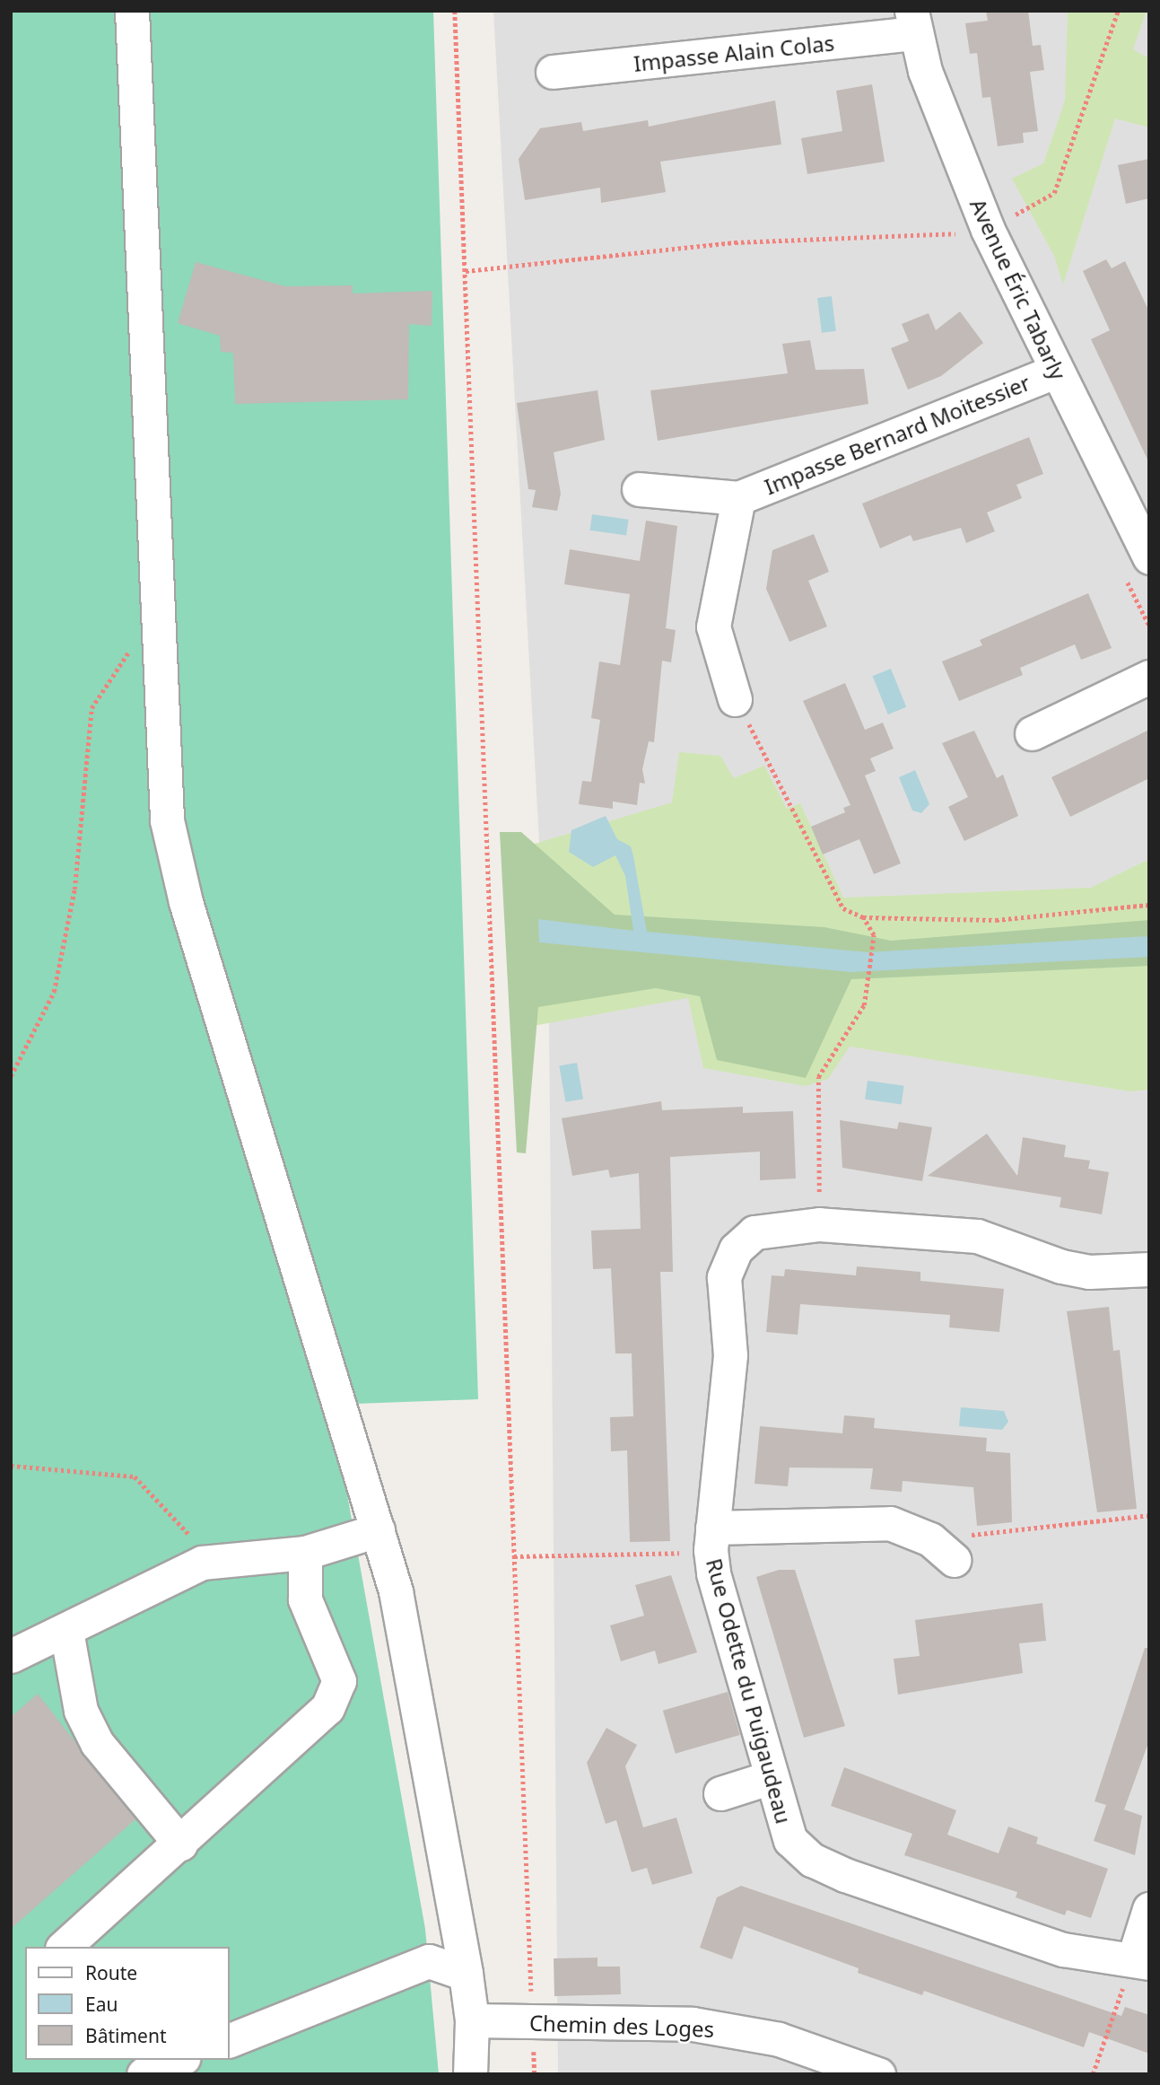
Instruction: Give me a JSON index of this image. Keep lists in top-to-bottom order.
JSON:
{
  "streets": {
    "street": [
      "Impasse Alain Colas",
      "Avenue Éric Tabarly",
      "Impasse Bernard Moitessier",
      "Rue Odette du Puigaudeau",
      "Chemin des Loges"
    ]
  },
  "crossings": [
    ["Impasse Alain Colas", "Avenue Éric Tabarly"],
    ["Avenue Éric Tabarly", "Impasse Bernard Moitessier"]
  ],
  "legend": ["Route", "Eau", "Bâtiment"]
}
